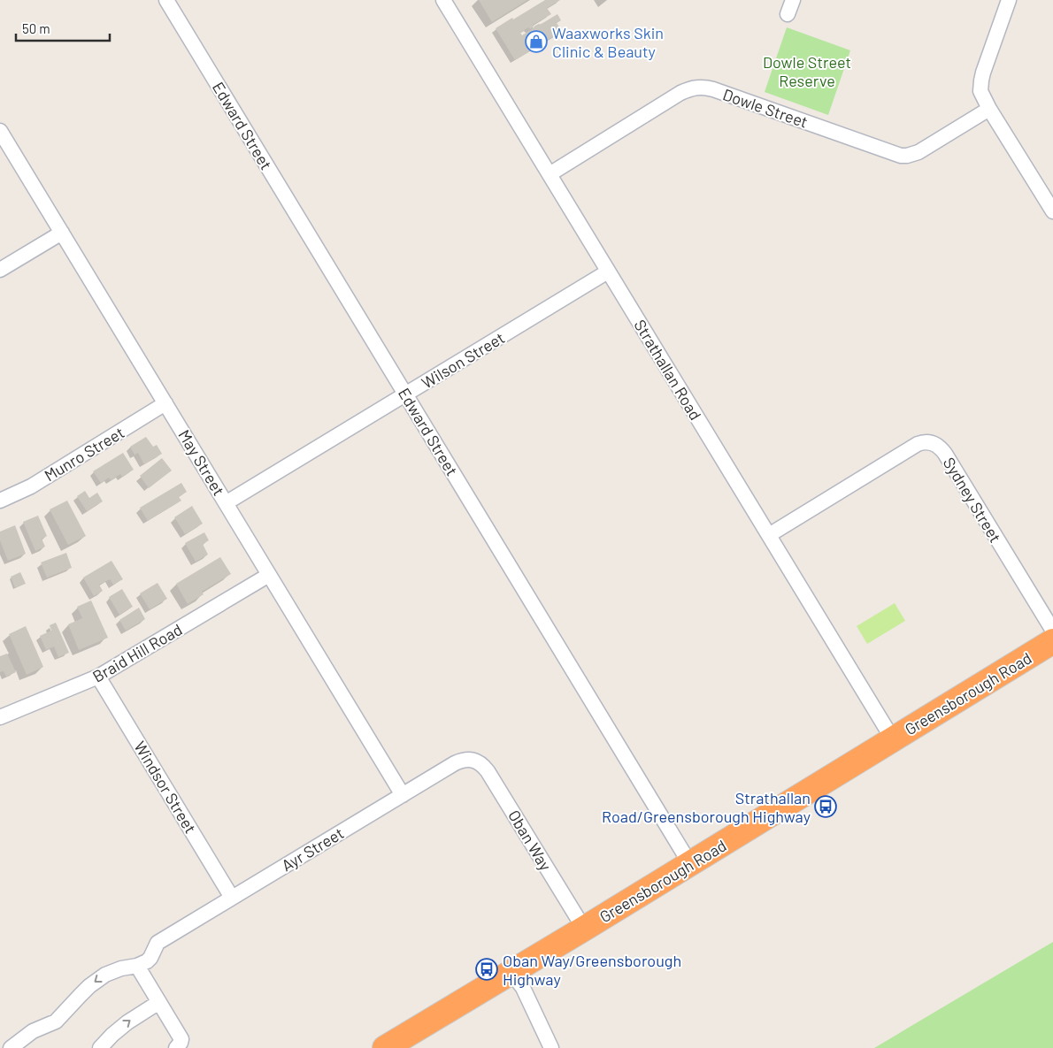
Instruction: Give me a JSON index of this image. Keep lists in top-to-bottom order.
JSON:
{
  "streets": {
    "highway": ["Greensborough Road"],
    "street": [
      "Dowle Street",
      "Edward Street",
      "Wilson Street",
      "Strathallan Road",
      "Munro Street",
      "May Street",
      "Sydney Street",
      "Braid Hill Road",
      "Windsor Street",
      "Oban Way",
      "Ayr Street"
    ]
  },
  "crossings": [
    ["Dowle Street", "Strathallan Road"],
    ["Edward Street", "Wilson Street"],
    ["Edward Street", "Greensborough Road"],
    ["Wilson Street", "Strathallan Road"],
    ["Wilson Street", "May Street"],
    ["Strathallan Road", "Sydney Street"],
    ["Strathallan Road", "Greensborough Road"],
    ["Munro Street", "May Street"],
    ["May Street", "Braid Hill Road"],
    ["May Street", "Ayr Street"],
    ["Braid Hill Road", "Windsor Street"],
    ["Greensborough Road", "Oban Way"],
    ["Windsor Street", "Ayr Street"],
    ["Oban Way", "Ayr Street"]
  ],
  "parks": ["Dowle Street Reserve"],
  "places": {
    "shop": ["Waaxworks Skin Clinic & Beauty"],
    "bus stop": ["Strathallan Road/Greensborough Highway", "Oban Way/Greensborough Highway"]
  },
  "scale_bar": "50 m"
}
